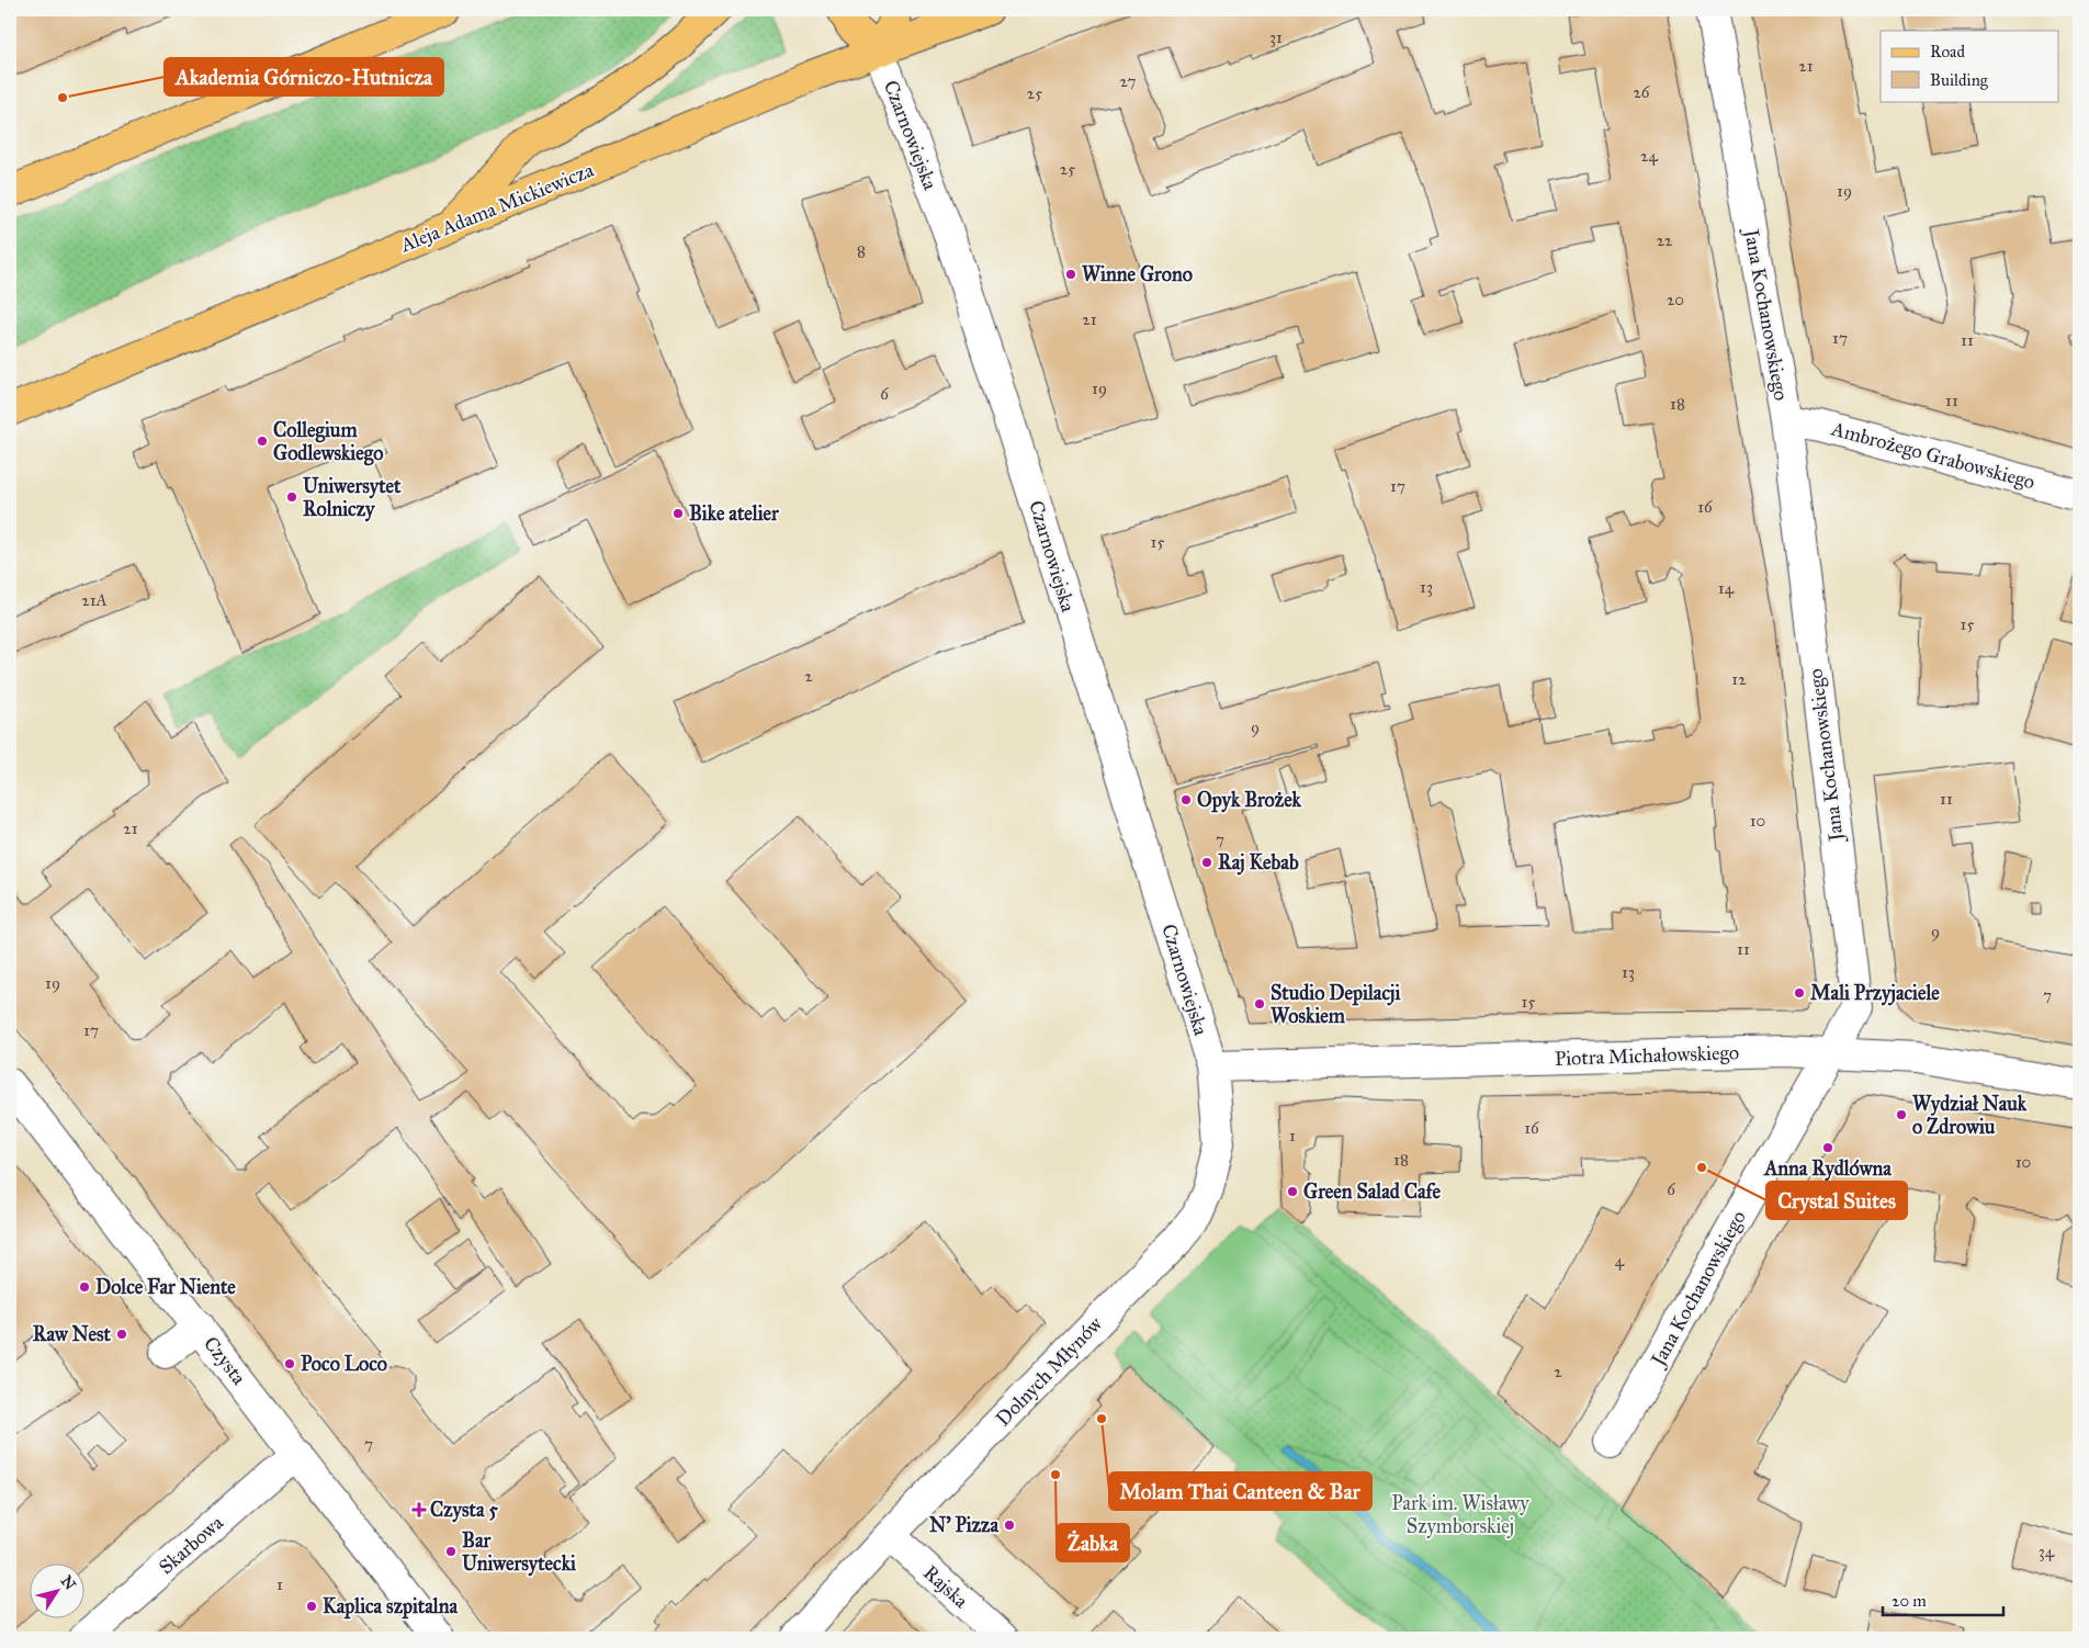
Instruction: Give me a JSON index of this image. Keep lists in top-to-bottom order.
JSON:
{
  "streets": {
    "main road": ["Czarnowiejska", "Aleja Adama Mickiewicza"],
    "street": [
      "Jana Kochanowskiego",
      "Ambrożego Grabowskiego",
      "Piotra Michałowskiego",
      "Czysta",
      "Dolnych Młynów",
      "Skarbowa",
      "Rajska"
    ]
  },
  "crossings": [
    ["Czarnowiejska", "Aleja Adama Mickiewicza"],
    ["Czarnowiejska", "Piotra Michałowskiego"],
    ["Czarnowiejska", "Dolnych Młynów"],
    ["Jana Kochanowskiego", "Ambrożego Grabowskiego"],
    ["Jana Kochanowskiego", "Piotra Michałowskiego"],
    ["Piotra Michałowskiego", "Dolnych Młynów"],
    ["Czysta", "Skarbowa"],
    ["Dolnych Młynów", "Rajska"]
  ],
  "parks": ["Park im. Wisławy Szymborskiej"],
  "places": {
    "other": [
      "Akademia Górniczo-Hutnicza",
      "Winne Grono",
      "Collegium Godlewskiego",
      "Uniwersytet Rolniczy",
      "Bike atelier",
      "Opyk Brożek",
      "Raj Kebab",
      "Mali Przyjaciele",
      "Studio Depilacji Woskiem",
      "Wydział Nauk o Zdrowiu",
      "Anna Rydlówna",
      "Crystal Suites",
      "Green Salad Cafe",
      "Dolce Far Niente",
      "Raw Nest",
      "Poco Loco",
      "Molam Thai Canteen & Bar",
      "Żabka",
      "N' Pizza",
      "Bar Uniwersytecki",
      "Kaplica szpitalna"
    ],
    "health": ["Czysta 5"]
  },
  "house_numbers": [
    "31",
    "21",
    "27",
    "26",
    "25",
    "24",
    "25",
    "19",
    "22",
    "8",
    "20",
    "21",
    "17",
    "11",
    "19",
    "6",
    "11",
    "18",
    "17",
    "16",
    "15",
    "13",
    "14",
    "21A",
    "15",
    "2",
    "12",
    "9",
    "11",
    "10",
    "21",
    "7",
    "9",
    "11",
    "13",
    "19",
    "7",
    "15",
    "17",
    "16",
    "1",
    "18",
    "10",
    "6",
    "4",
    "2",
    "7",
    "34",
    "1"
  ],
  "legend": ["Road", "Building"],
  "scale_bar": "20 m",
  "north": "top right"
}
